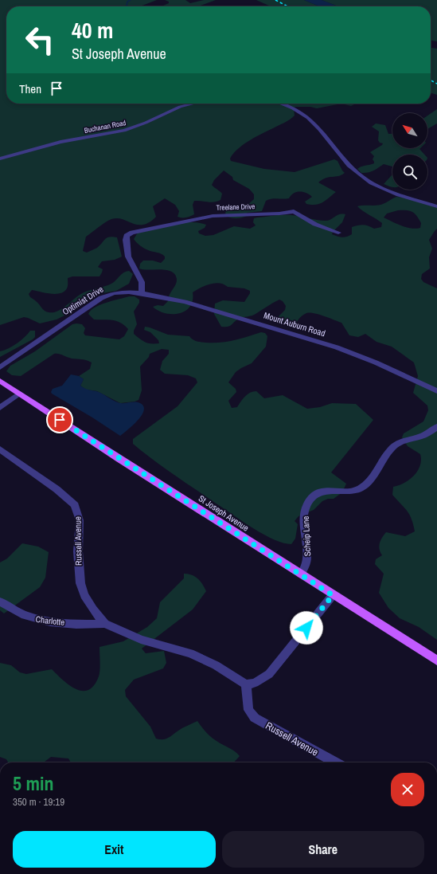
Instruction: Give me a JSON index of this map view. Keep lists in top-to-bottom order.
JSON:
{
  "streets": {
    "main road": ["St Joseph Avenue"],
    "street": [
      "Buchanan Road",
      "Treelane Drive",
      "Optimist Drive",
      "Mount Auburn Road",
      "Scheip Lane",
      "Russell Avenue",
      "Charlotte"
    ]
  },
  "crossings": [
    ["Treelane Drive", "Optimist Drive"],
    ["Treelane Drive", "Mount Auburn Road"],
    ["Optimist Drive", "Mount Auburn Road"],
    ["St Joseph Avenue", "Scheip Lane"],
    ["Russell Avenue", "Charlotte"]
  ],
  "north": "top left",
  "page": {
    "turn": ["40 m", "St Joseph Avenue"],
    "then": "Then",
    "heading": ["5 min", "350 m · 19:19"],
    "buttons": ["Exit", "Share"]
  }
}
